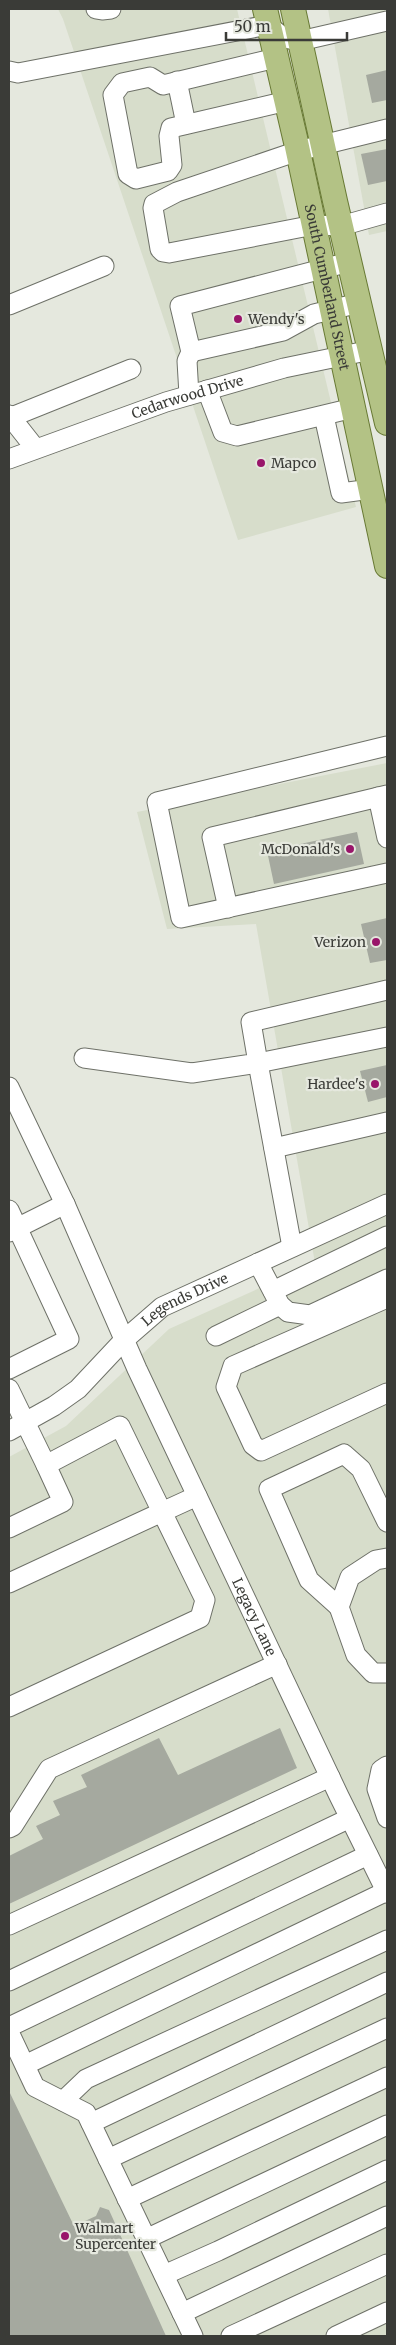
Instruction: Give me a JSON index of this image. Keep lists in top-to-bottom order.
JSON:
{
  "streets": {
    "main road": ["South Cumberland Street"],
    "street": ["Cedarwood Drive", "Legends Drive", "Legacy Lane"]
  },
  "crossings": [
    ["South Cumberland Street", "Cedarwood Drive"],
    ["Legends Drive", "Legacy Lane"]
  ],
  "places": [
    "Wendy's",
    "Mapco",
    "McDonald's",
    "Verizon",
    "Hardee's",
    "Walmart Supercenter"
  ],
  "scale_bar": "50 m"
}
